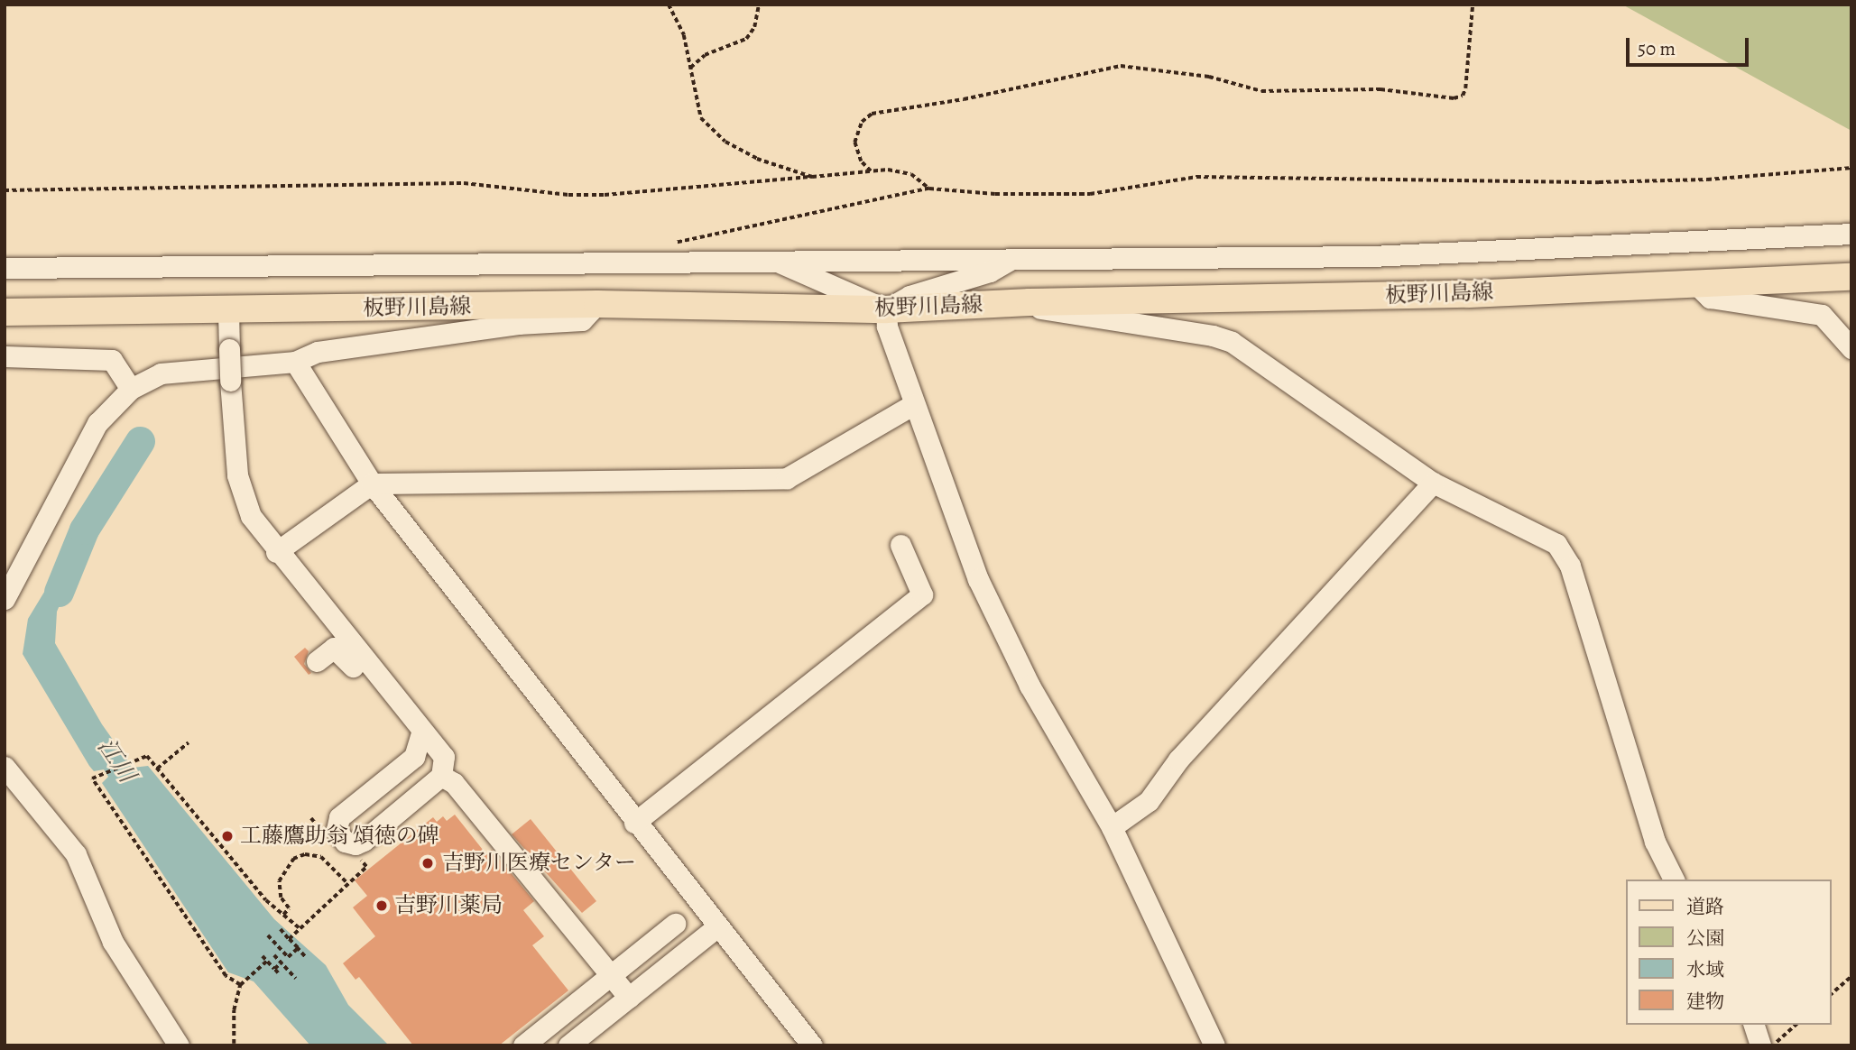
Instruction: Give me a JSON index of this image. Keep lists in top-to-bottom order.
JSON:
{
  "streets": {
    "main road": ["板野川島線"]
  },
  "water": ["江川"],
  "places": ["工藤鷹助翁 頌徳の碑", "吉野川医療センター", "吉野川薬局"],
  "legend": [
    "道路",
    "公園",
    "水域",
    "建物"
  ],
  "scale_bar": "50 m"
}
